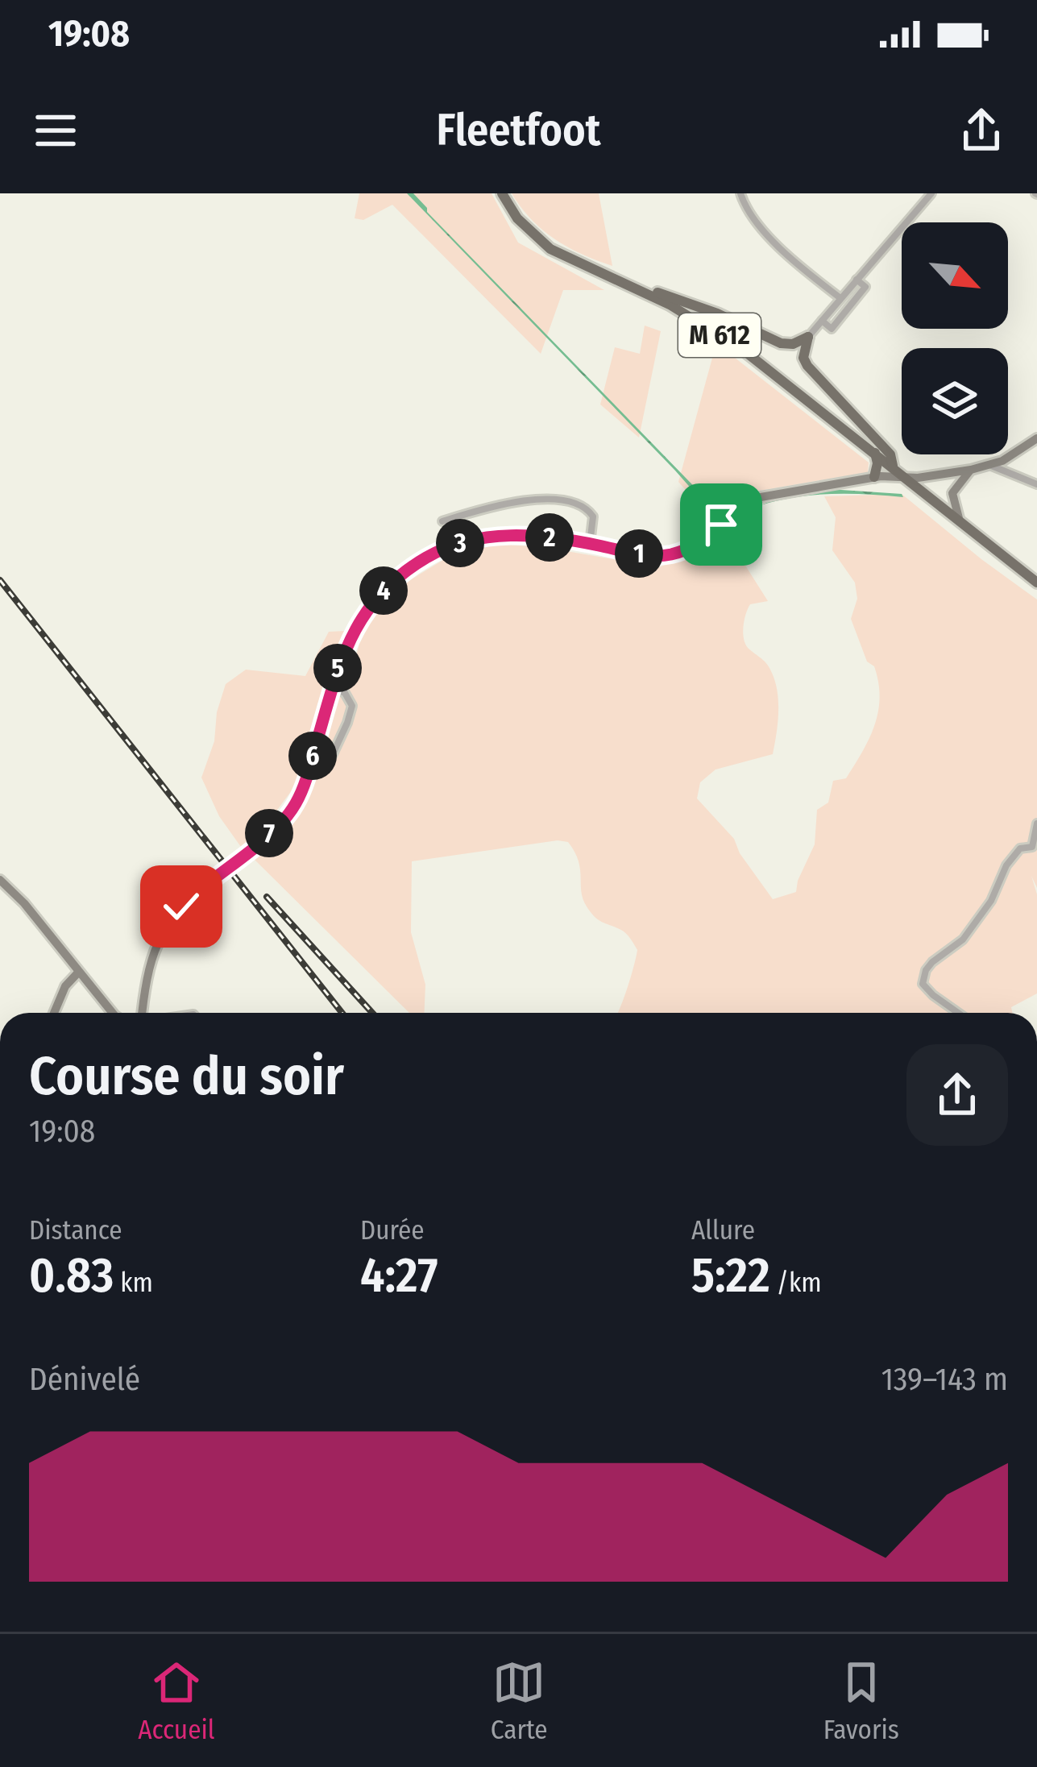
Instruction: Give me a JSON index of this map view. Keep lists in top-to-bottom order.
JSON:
{
  "streets": {
    "main road": ["M 612"]
  },
  "north": "bottom right",
  "page": {
    "status": "19:08",
    "header": "Fleetfoot",
    "pins": [
      "2",
      "3",
      "1",
      "4",
      "5",
      "6",
      "7"
    ],
    "heading": ["Course du soir", "19:08"],
    "stats": [
      ["Distance", "0.83 km"],
      ["Durée", "4:27"],
      ["Allure", "5:22 /km"]
    ],
    "chart": ["Dénivelé", "139–143 m"],
    "tabs": ["Accueil", "Carte", "Favoris"]
  }
}
